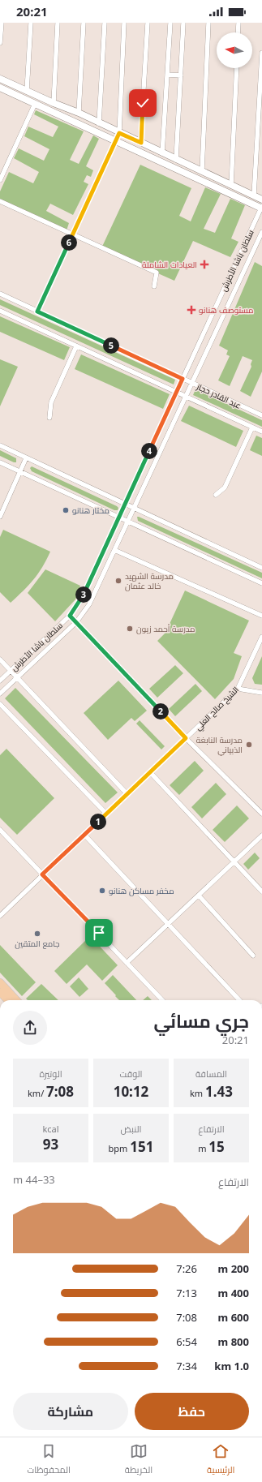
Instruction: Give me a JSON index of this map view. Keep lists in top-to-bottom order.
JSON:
{
  "streets": {
    "street": ["سلطان باشا الأطرش", "عبد القادر حجاز", "الشيخ صالح العلي"]
  },
  "crossings": [
    ["سلطان باشا الأطرش", "عبد القادر حجاز"]
  ],
  "places": {
    "health": ["العيادات الشاملة", "مستوصف هنانو"],
    "other": [
      "مختار هنانو",
      "مدرسة الشهيد خالد عثمان",
      "مدرسة أحمد زيون",
      "مدرسة النابغة الذبياني",
      "مخفر مساكن هنانو",
      "جامع المتقين"
    ]
  },
  "north": "left",
  "page": {
    "status": "20:21",
    "pins": [
      "6",
      "5",
      "4",
      "3",
      "2",
      "1"
    ],
    "heading": ["جري مسائي", "20:21"],
    "stats": [
      ["المسافة", "1.43 km"],
      ["الوقت", "10:12"],
      ["الوتيرة", "7:08 /km"],
      ["الارتفاع", "15 m"],
      ["النبض", "151 bpm"],
      ["kcal", "93"]
    ],
    "chart": ["الارتفاع", "33–44 m"],
    "list": [
      {
        "name": "200 m",
        "note": "7:26"
      },
      {
        "name": "400 m",
        "note": "7:13"
      },
      {
        "name": "600 m",
        "note": "7:08"
      },
      {
        "name": "800 m",
        "note": "6:54"
      },
      {
        "name": "1.0 km",
        "note": "7:34"
      }
    ],
    "buttons": ["حفظ", "مشاركة"],
    "tabs": ["الرئيسية", "الخريطة", "المحفوظات"]
  }
}
